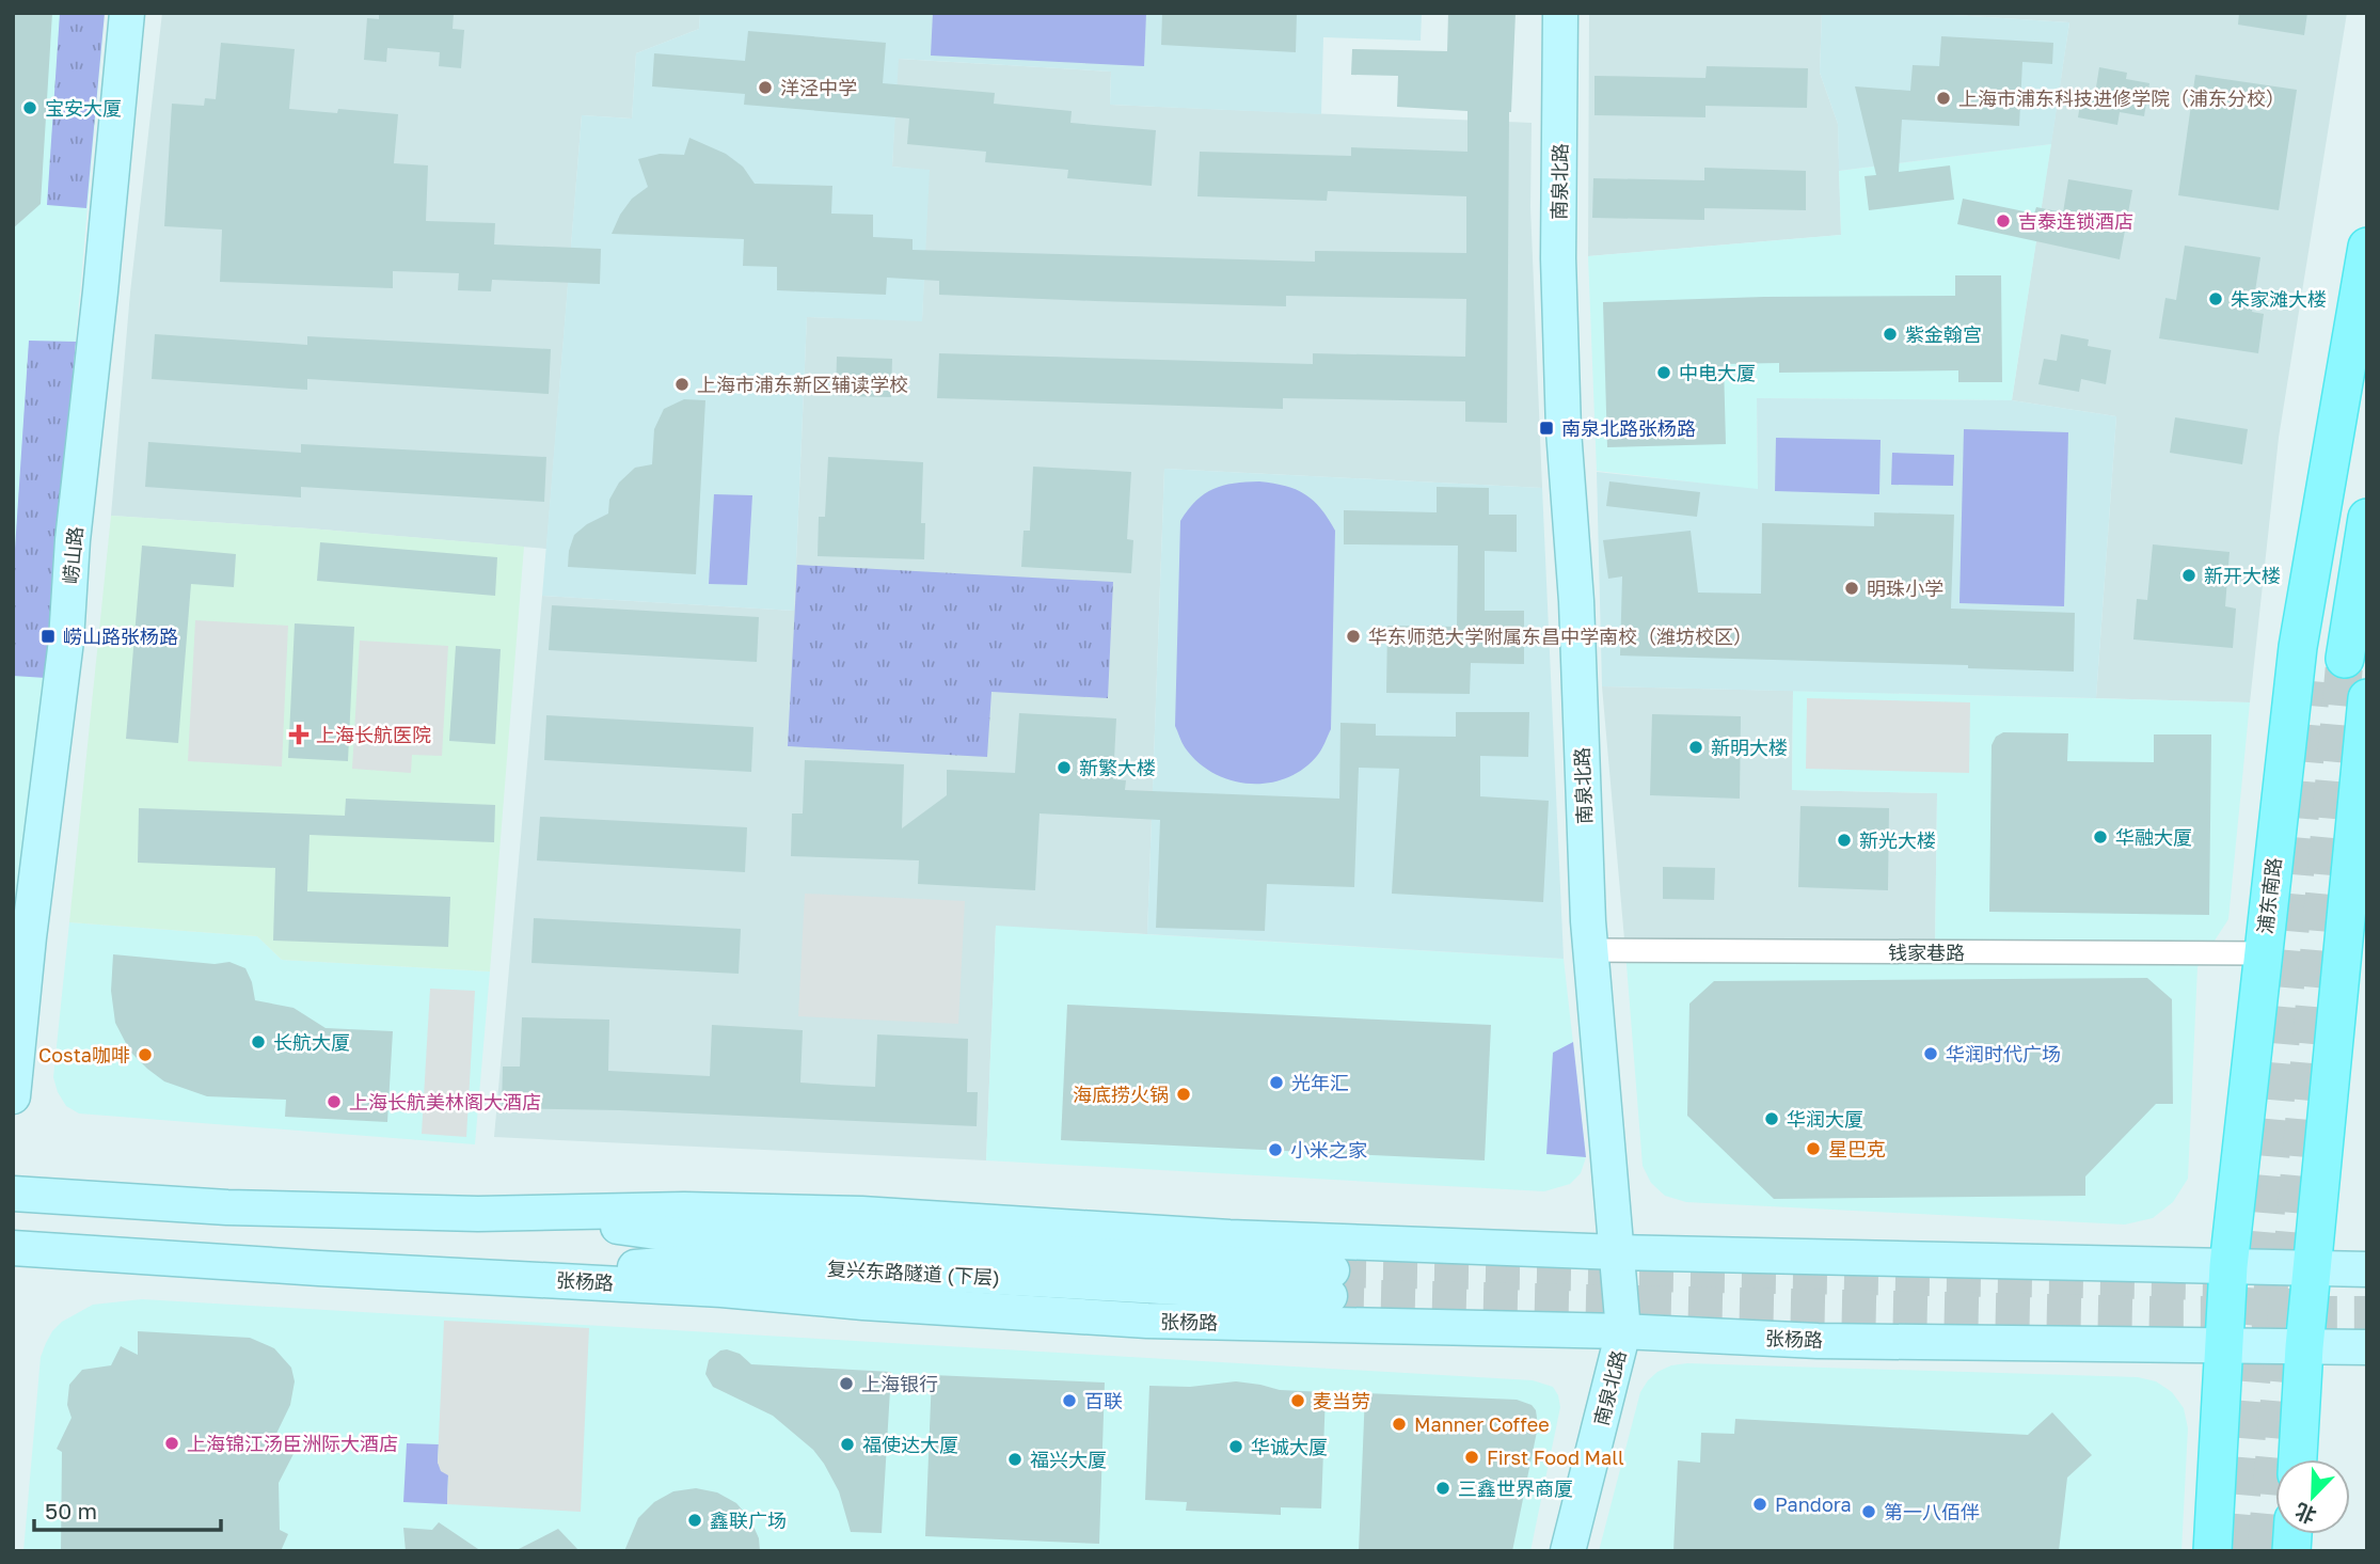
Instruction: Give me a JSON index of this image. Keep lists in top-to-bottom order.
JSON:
{
  "streets": {
    "main road": [
      "南泉北路",
      "崂山路",
      "浦东南路",
      "复兴东路隧道 (下层)",
      "张杨路"
    ],
    "street": ["钱家巷路"]
  },
  "crossings": [
    ["南泉北路", "钱家巷路"],
    ["南泉北路", "张杨路"],
    ["浦东南路", "钱家巷路"],
    ["浦东南路", "张杨路"],
    ["复兴东路隧道 (下层)", "张杨路"]
  ],
  "places": {
    "other": [
      "洋泾中学",
      "上海市浦东科技进修学院（浦东分校）",
      "宝安大厦",
      "吉泰连锁酒店",
      "朱家滩大楼",
      "紫金翰宫",
      "中电大厦",
      "上海市浦东新区辅读学校",
      "新开大楼",
      "明珠小学",
      "华东师范大学附属东昌中学南校（潍坊校区）",
      "新明大楼",
      "新繁大楼",
      "华融大厦",
      "新光大楼",
      "长航大厦",
      "华润时代广场",
      "Costa咖啡",
      "光年汇",
      "海底捞火锅",
      "上海长航美林阁大酒店",
      "华润大厦",
      "星巴克",
      "小米之家",
      "上海银行",
      "百联",
      "麦当劳",
      "Manner Coffee",
      "上海锦江汤臣洲际大酒店",
      "福使达大厦",
      "华诚大厦",
      "First Food Mall",
      "福兴大厦",
      "三鑫世界商厦",
      "Pandora",
      "第一八佰伴",
      "鑫联广场"
    ],
    "transit": ["南泉北路张杨路", "崂山路张杨路"],
    "health": ["上海长航医院"]
  },
  "scale_bar": "50 m",
  "north": "bottom left"
}
